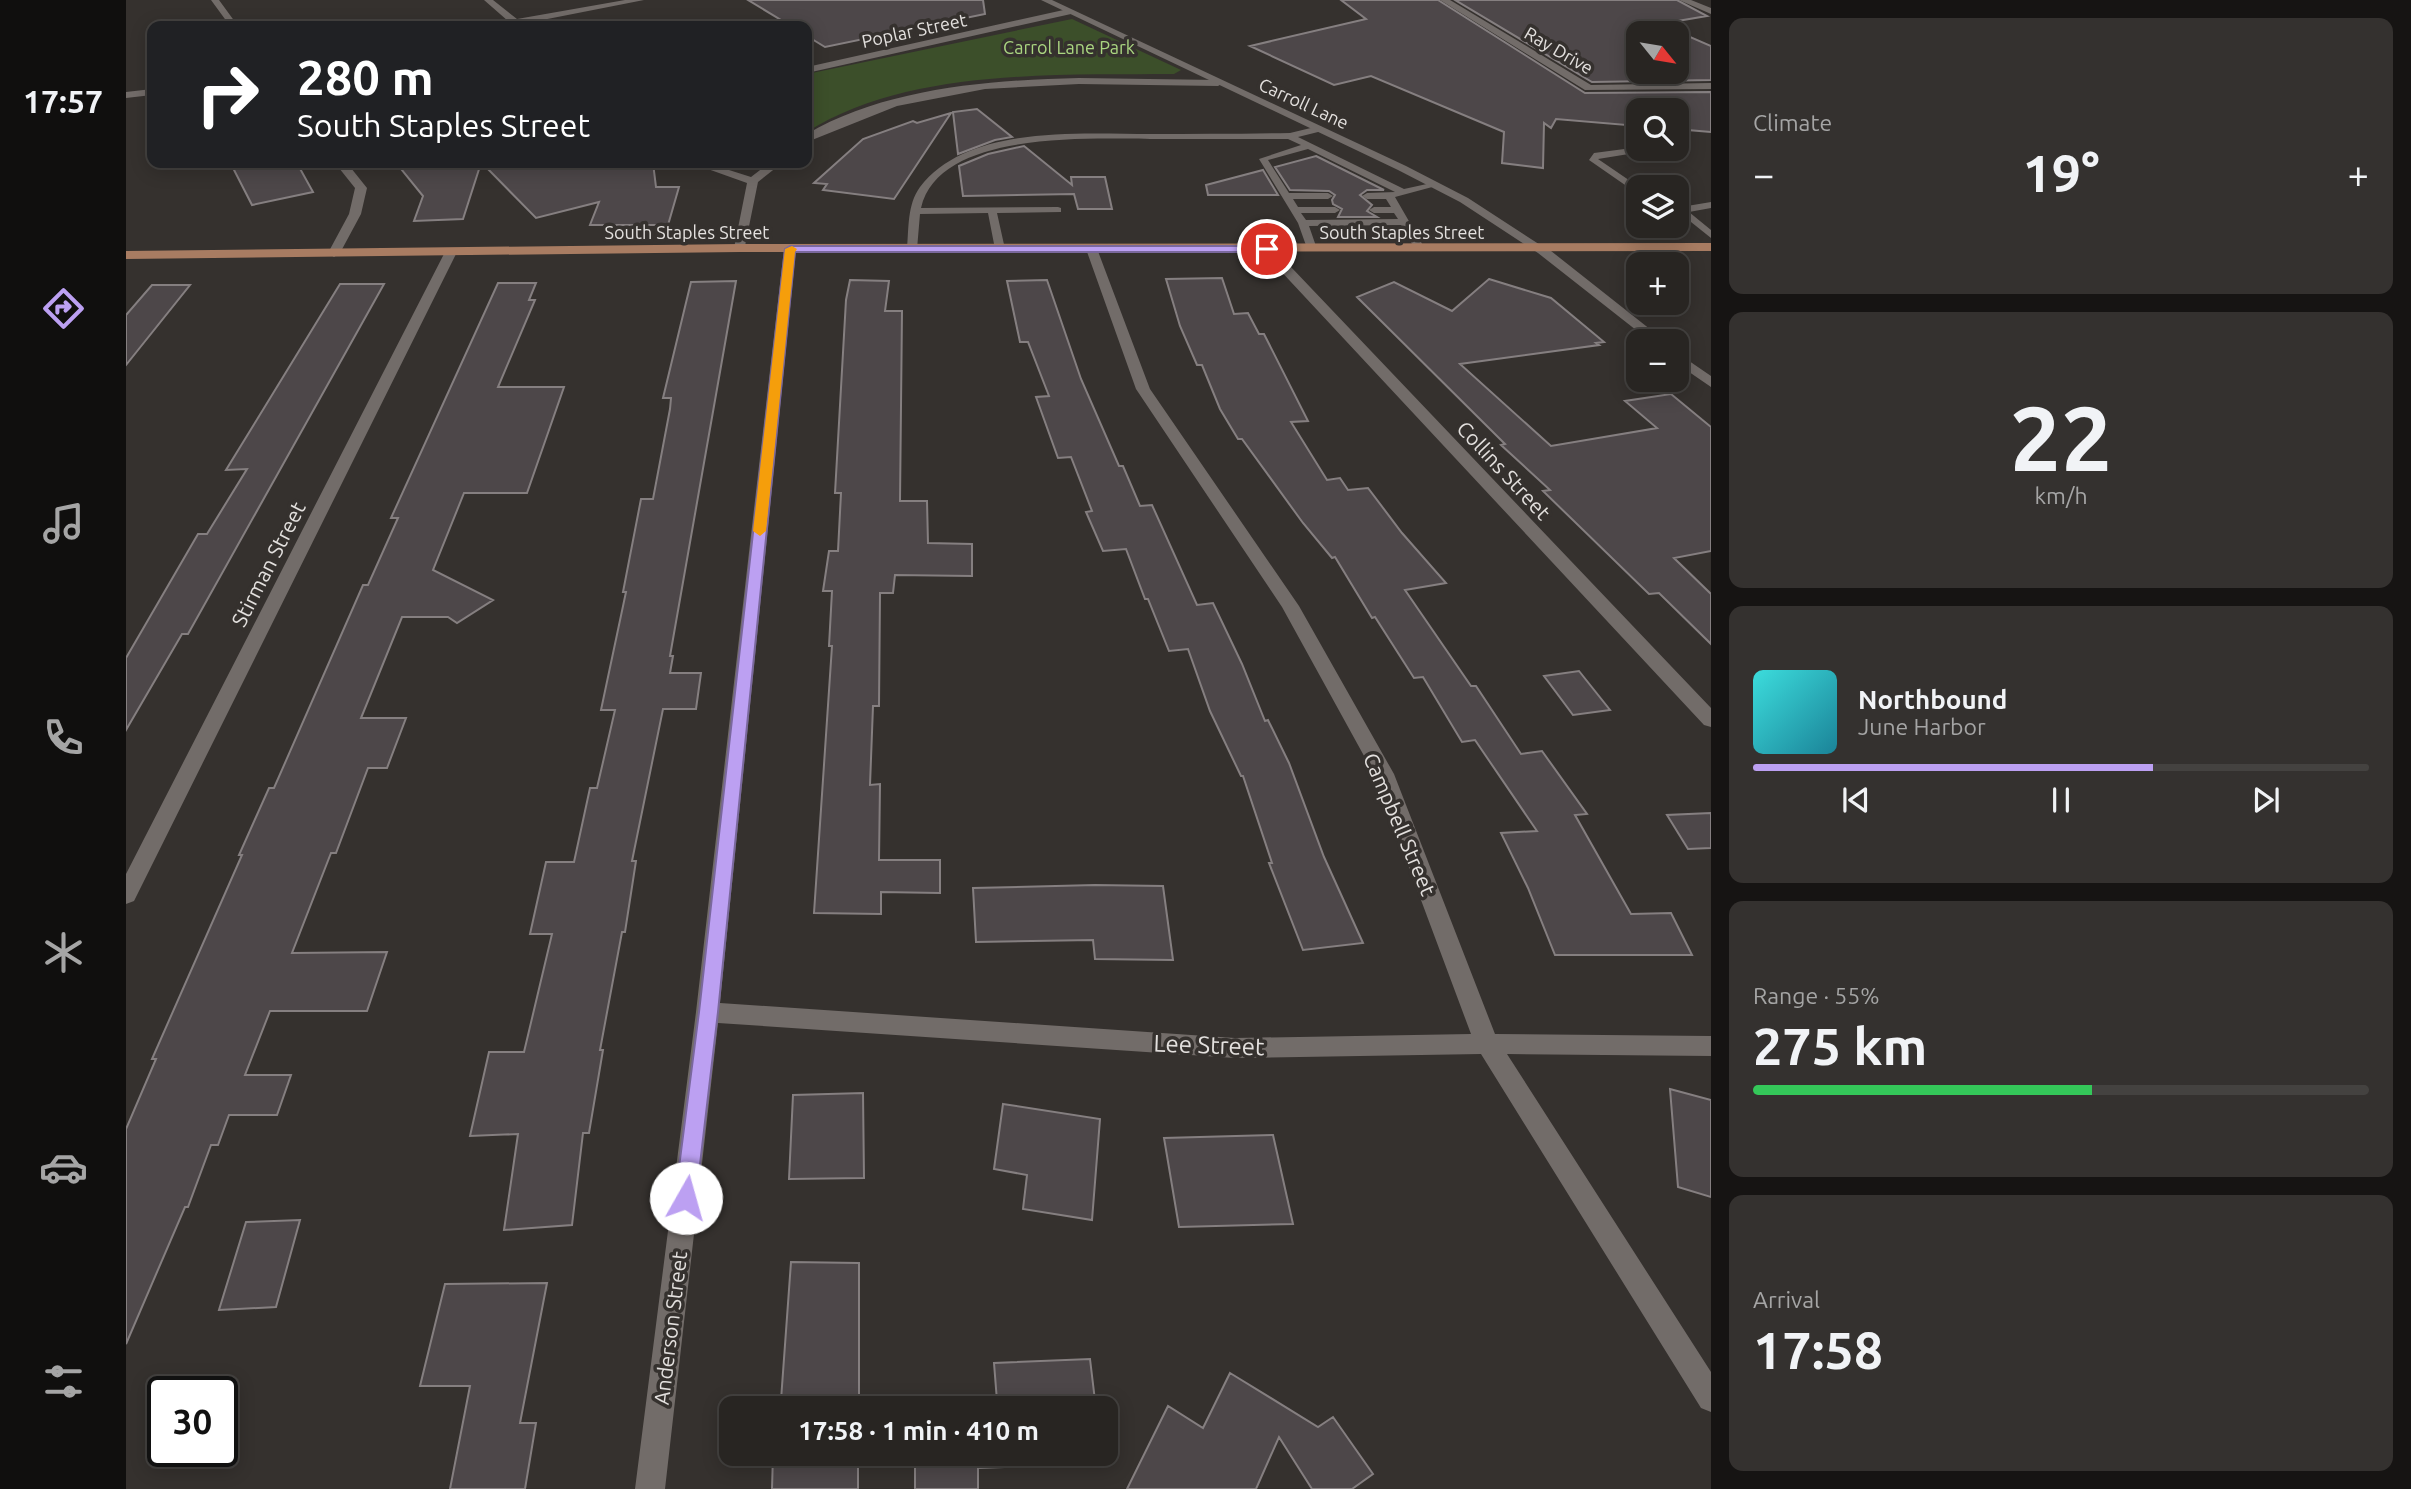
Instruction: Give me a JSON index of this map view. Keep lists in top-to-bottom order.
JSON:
{
  "streets": {
    "main road": ["South Staples Street"],
    "street": [
      "Poplar Street",
      "Ray Drive",
      "Carroll Lane",
      "Collins Street",
      "Stirman Street",
      "Campbell Street",
      "Lee Street",
      "Anderson Street"
    ]
  },
  "crossings": [
    ["Poplar Street", "Carroll Lane"],
    ["Carroll Lane", "South Staples Street"],
    ["South Staples Street", "Collins Street"],
    ["South Staples Street", "Stirman Street"],
    ["South Staples Street", "Campbell Street"],
    ["South Staples Street", "Anderson Street"],
    ["Campbell Street", "Lee Street"],
    ["Lee Street", "Anderson Street"]
  ],
  "parks": ["Carrol Lane Park"],
  "north": "bottom right",
  "page": {
    "tabs": "17:57",
    "tile": [
      "Climate",
      ["22", "km/h"],
      ["Range · 55%", "275 km"],
      ["Arrival", "17:58"]
    ],
    "map_buttons": ["+", "−"],
    "turn": ["280 m", "South Staples Street"],
    "heat": ["−", "19°", "+"],
    "song": ["Northbound", "June Harbor"],
    "limit": "30",
    "trip": "17:58 · 1 min · 410 m"
  }
}
